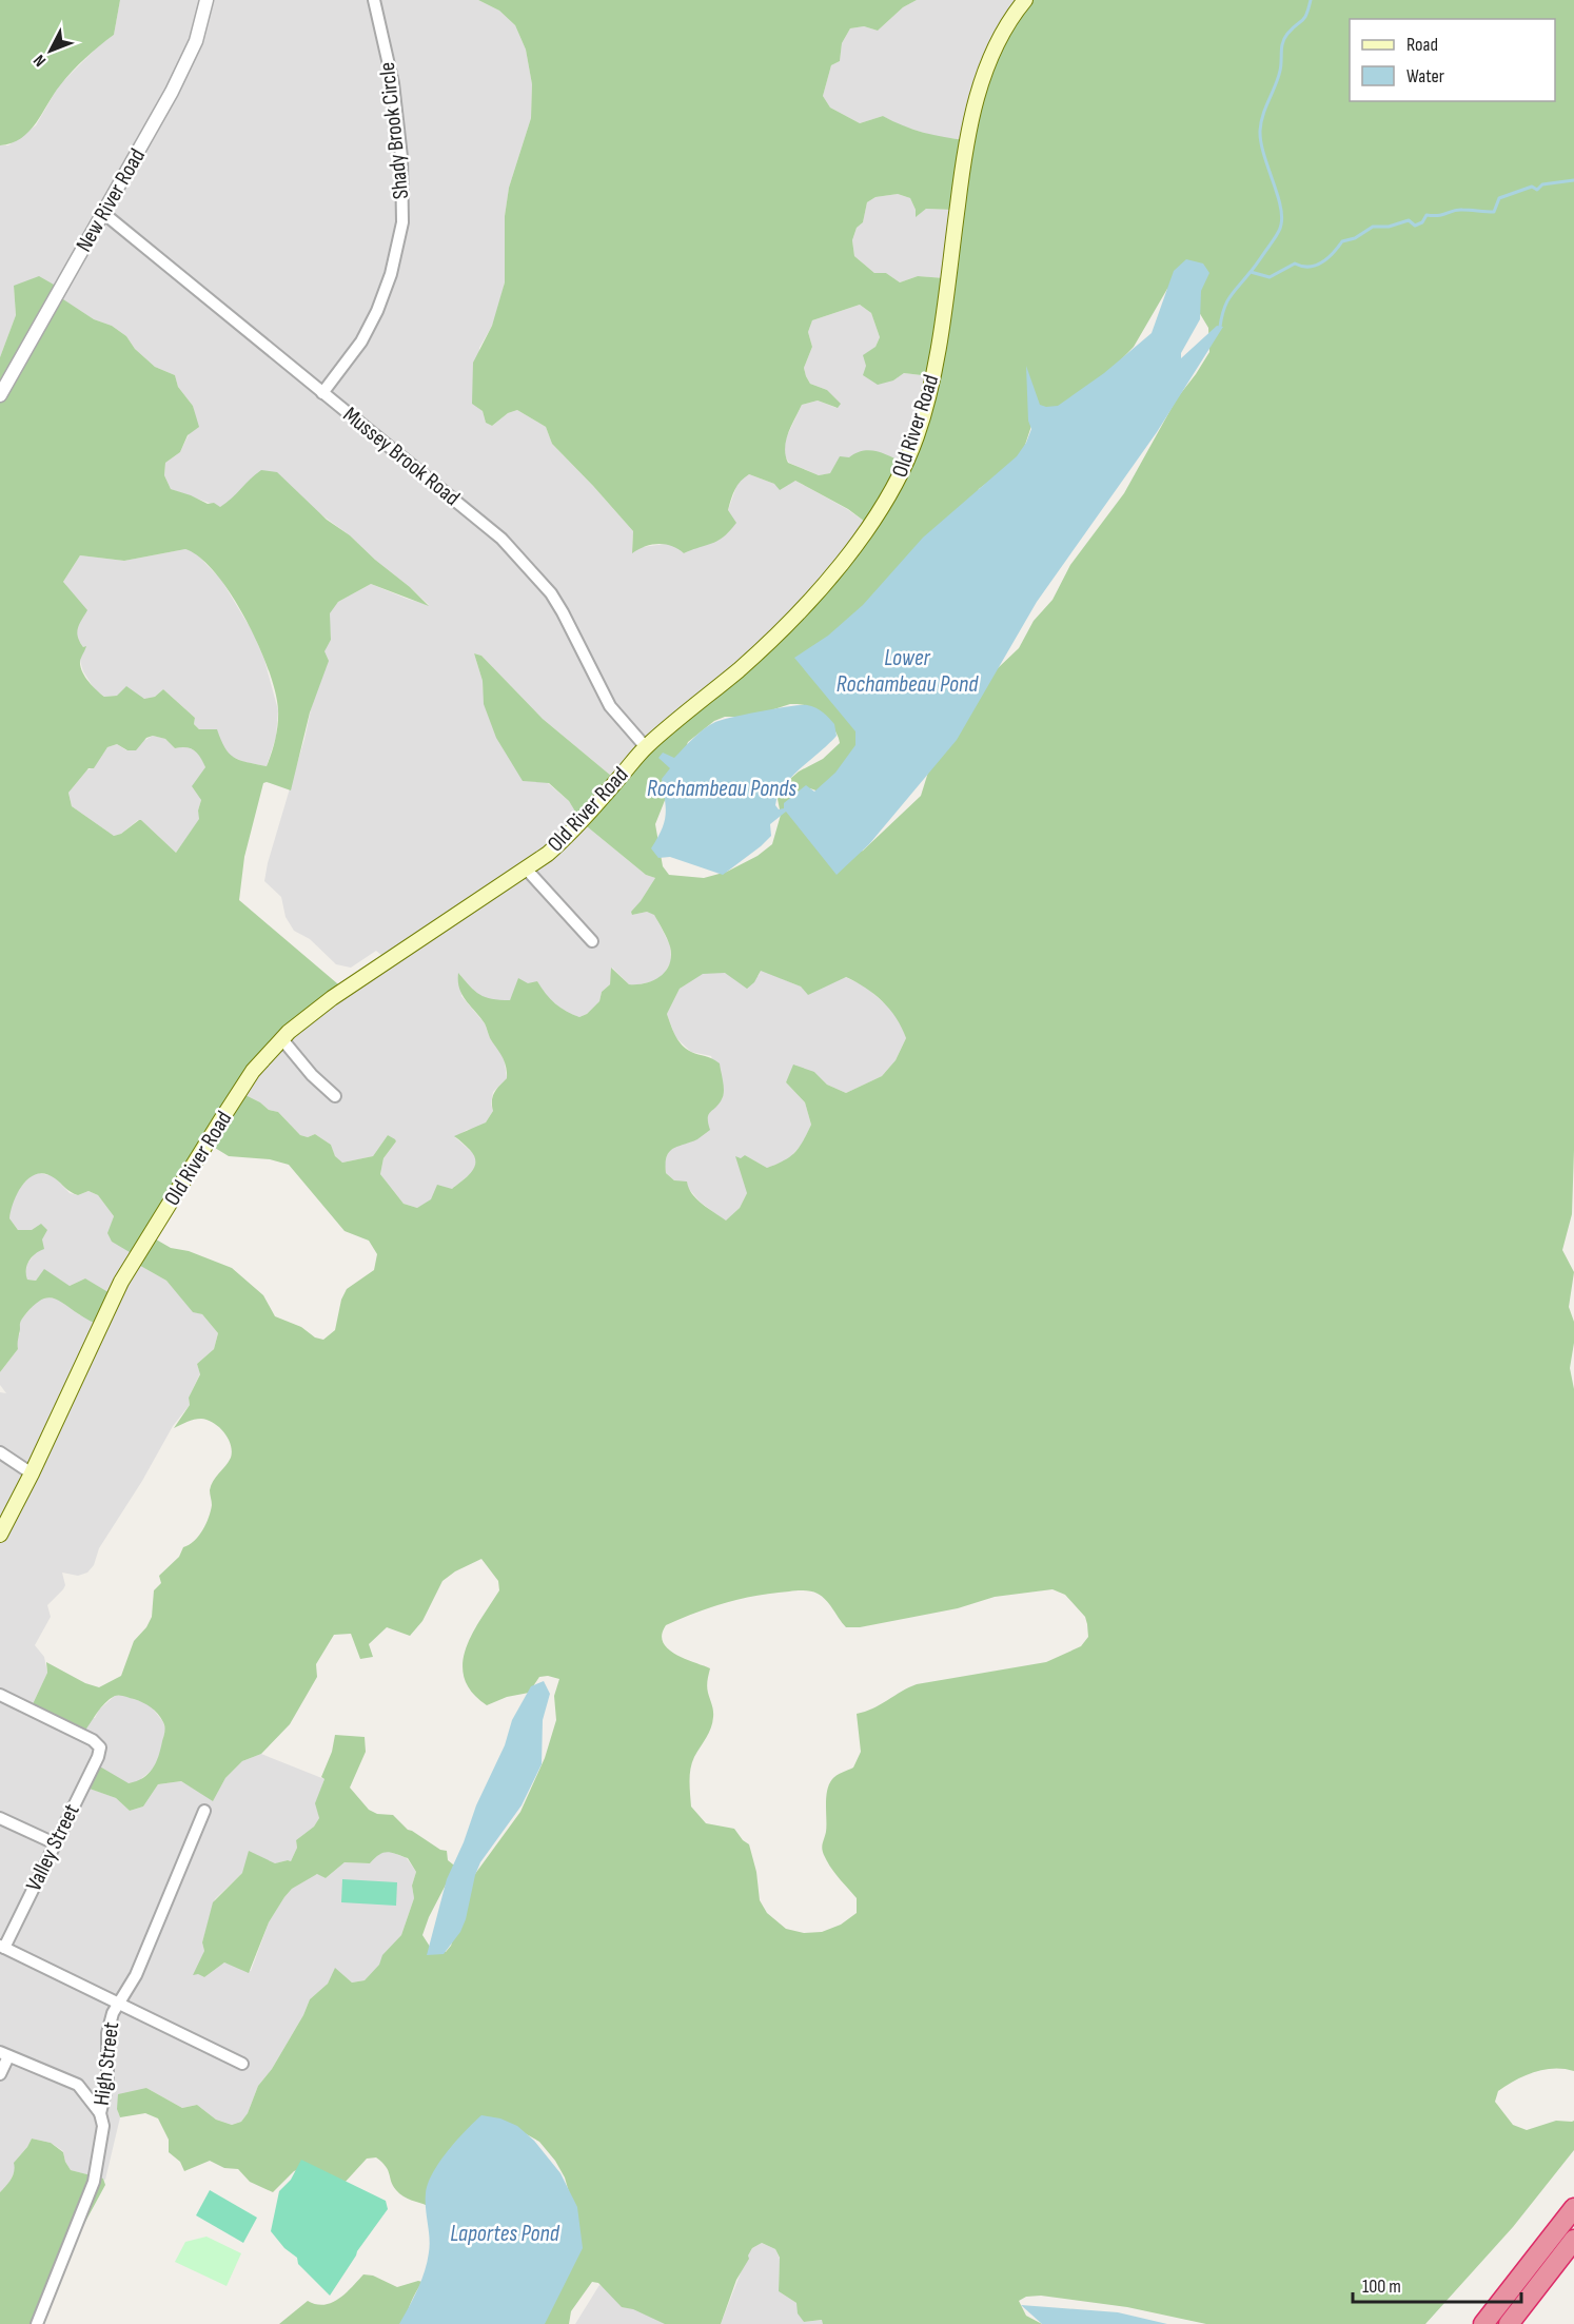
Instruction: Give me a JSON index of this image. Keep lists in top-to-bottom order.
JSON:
{
  "streets": {
    "main road": ["Old River Road"],
    "street": [
      "Shady Brook Circle",
      "New River Road",
      "Mussey Brook Road",
      "Valley Street",
      "High Street"
    ]
  },
  "crossings": [
    ["Shady Brook Circle", "Mussey Brook Road"],
    ["New River Road", "Mussey Brook Road"],
    ["Old River Road", "Mussey Brook Road"]
  ],
  "water": ["Lower Rochambeau Pond", "Rochambeau Ponds", "Laportes Pond"],
  "legend": ["Road", "Water"],
  "scale_bar": "100 m",
  "north": "bottom left"
}
